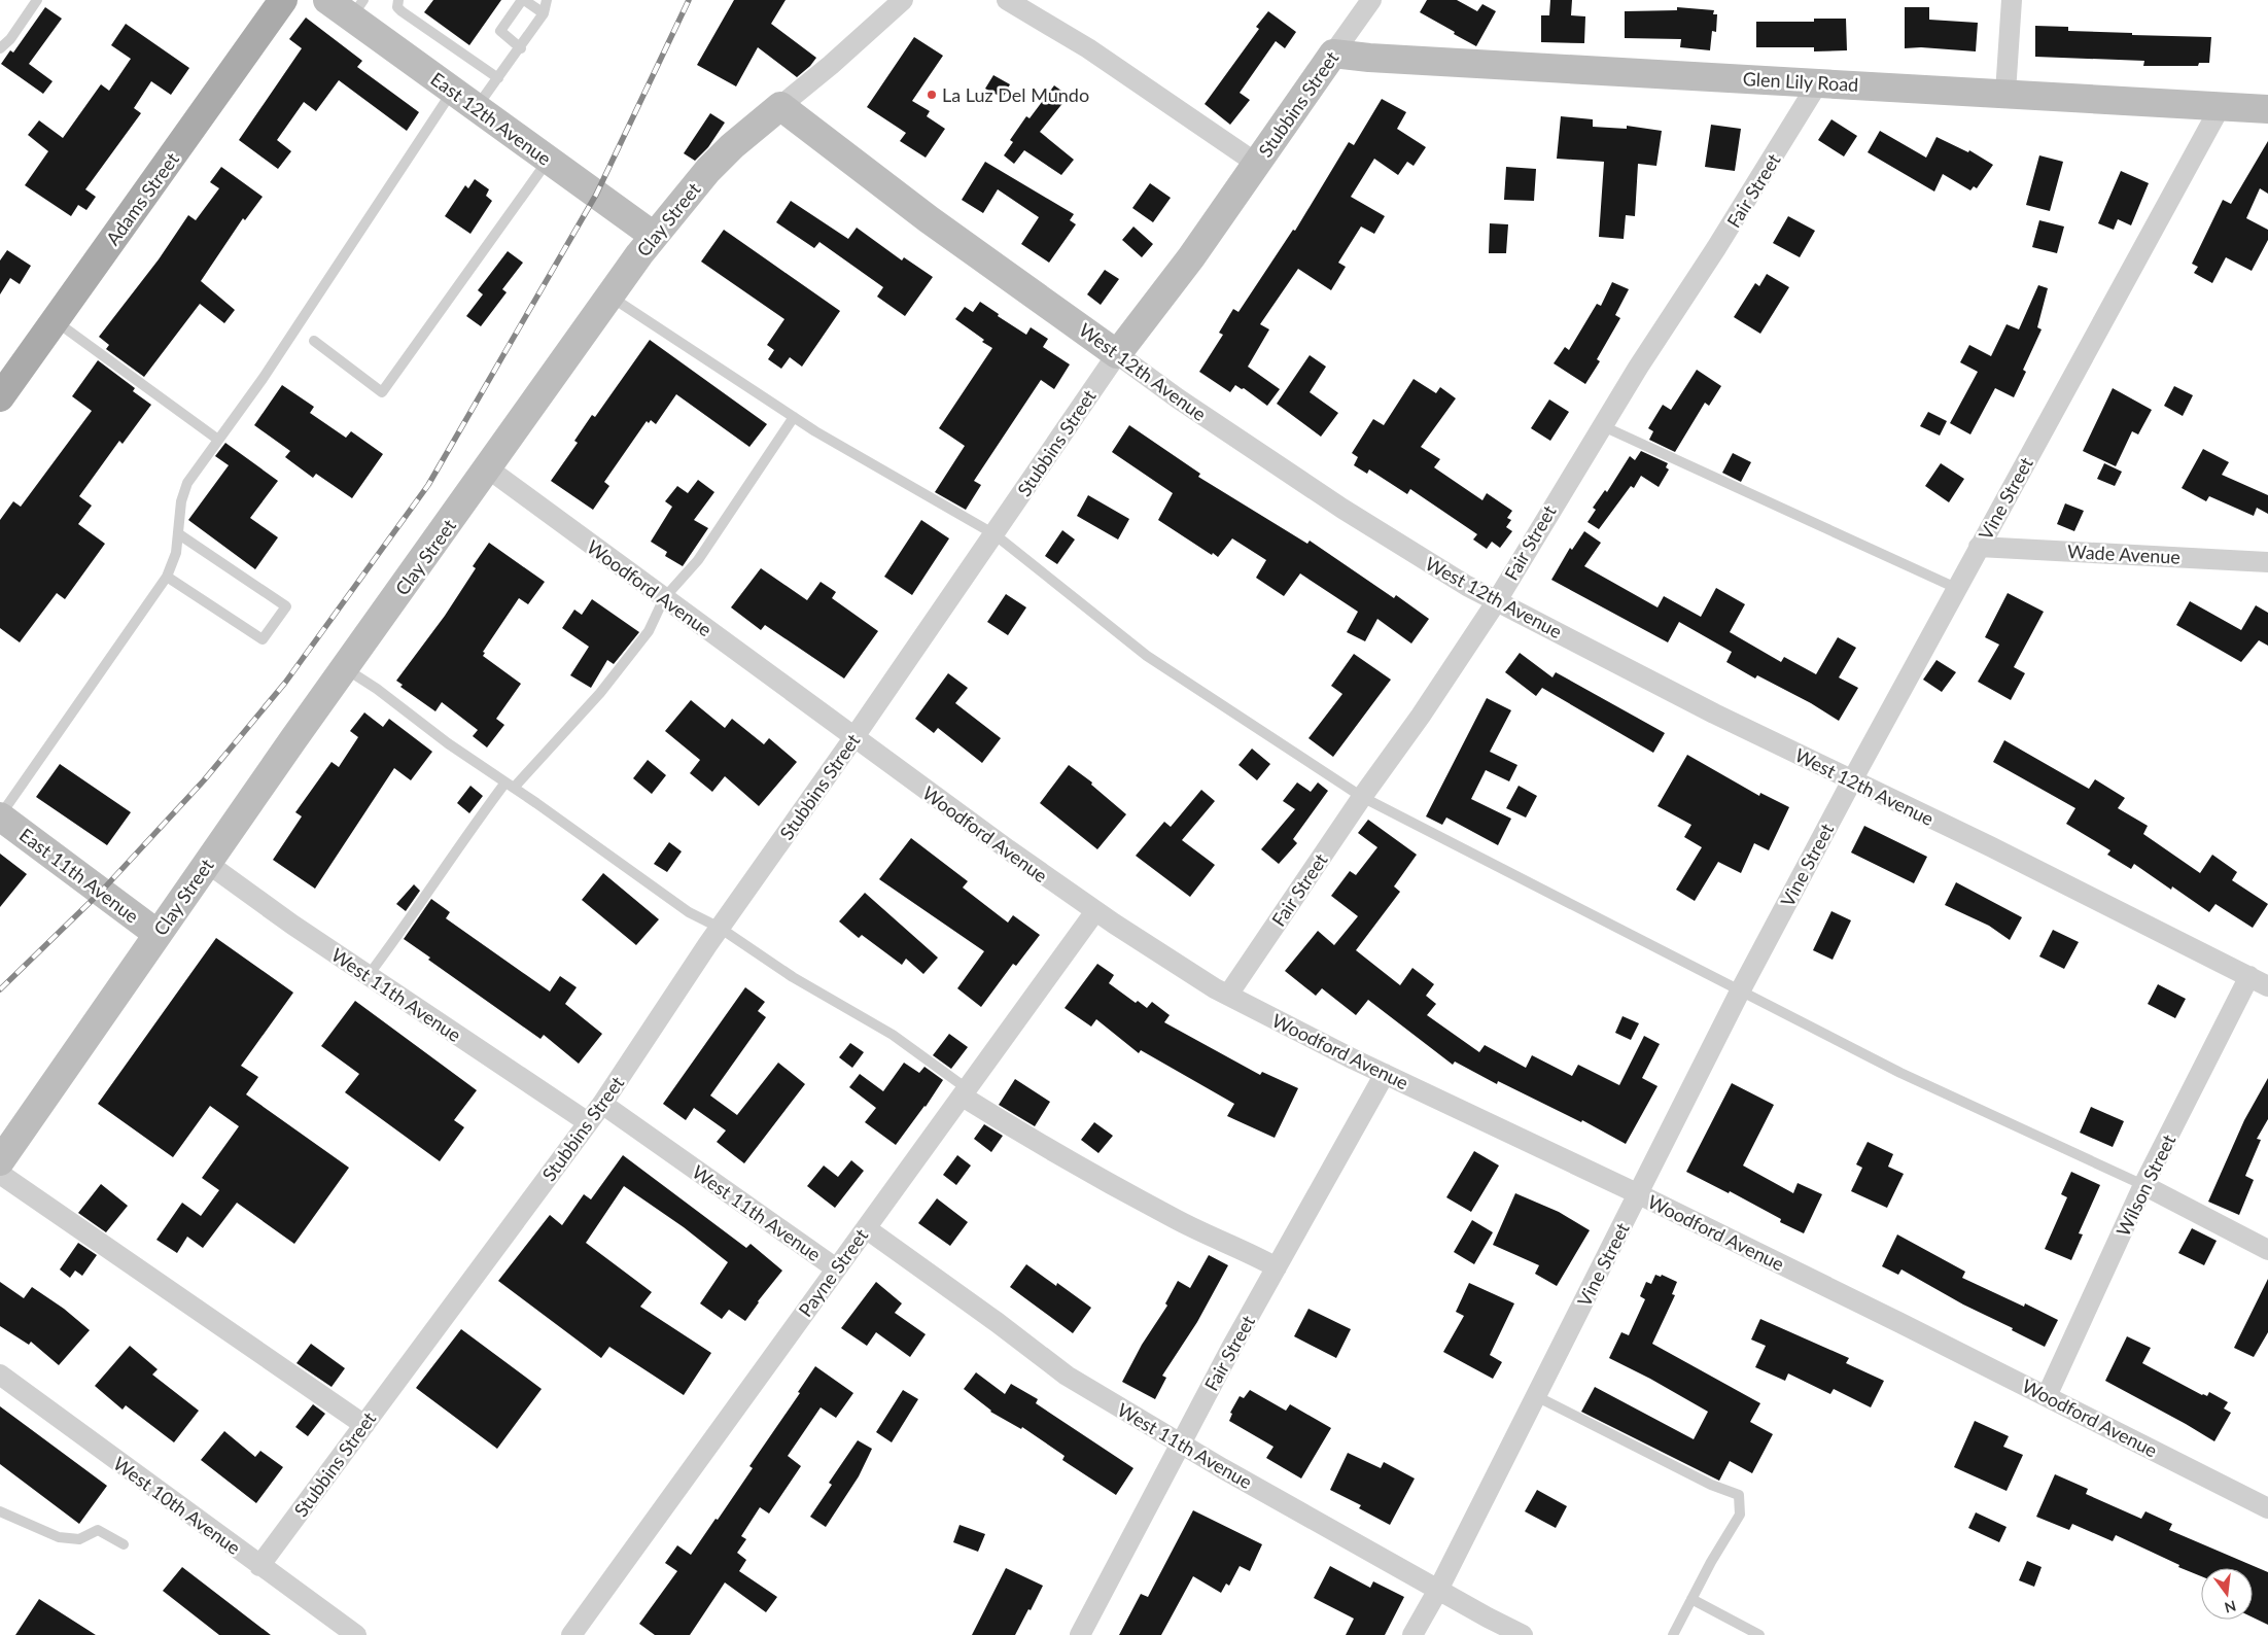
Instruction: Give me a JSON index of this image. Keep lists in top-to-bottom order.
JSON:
{
  "streets": {
    "main road": ["Adams Street"],
    "street": [
      "Glen Lily Road",
      "Stubbins Street",
      "East 12th Avenue",
      "Fair Street",
      "Clay Street",
      "West 12th Avenue",
      "Vine Street",
      "Wade Avenue",
      "Woodford Avenue",
      "East 11th Avenue",
      "West 11th Avenue",
      "Wilson Street",
      "Payne Street",
      "West 10th Avenue"
    ]
  },
  "crossings": [
    ["Glen Lily Road", "Stubbins Street"],
    ["Glen Lily Road", "Fair Street"],
    ["Glen Lily Road", "Vine Street"],
    ["Stubbins Street", "West 12th Avenue"],
    ["Stubbins Street", "Woodford Avenue"],
    ["Stubbins Street", "West 11th Avenue"],
    ["Stubbins Street", "West 10th Avenue"],
    ["East 12th Avenue", "Clay Street"],
    ["Fair Street", "West 12th Avenue"],
    ["Fair Street", "Woodford Avenue"],
    ["Fair Street", "West 11th Avenue"],
    ["Clay Street", "West 12th Avenue"],
    ["Clay Street", "Woodford Avenue"],
    ["Clay Street", "East 11th Avenue"],
    ["Clay Street", "West 11th Avenue"],
    ["West 12th Avenue", "Vine Street"],
    ["West 12th Avenue", "Wilson Street"],
    ["Vine Street", "Wade Avenue"],
    ["Vine Street", "Woodford Avenue"],
    ["Vine Street", "West 11th Avenue"],
    ["Woodford Avenue", "Wilson Street"],
    ["Woodford Avenue", "Payne Street"],
    ["West 11th Avenue", "Payne Street"]
  ],
  "places": ["La Luz Del Mundo"],
  "north": "bottom"
}
